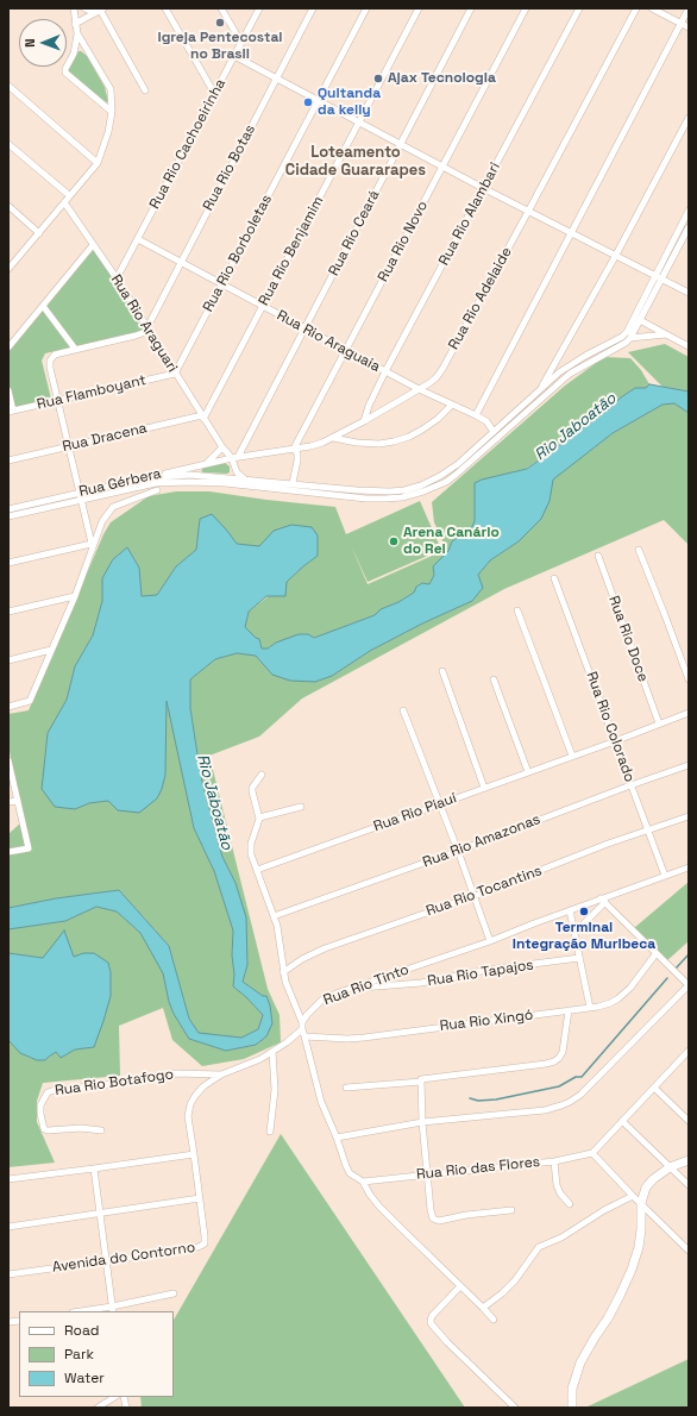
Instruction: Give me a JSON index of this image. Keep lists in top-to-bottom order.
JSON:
{
  "streets": {
    "street": [
      "Rua Rio Cachoeirinha",
      "Rua Rio Botas",
      "Rua Rio Alambari",
      "Rua Rio Ceará",
      "Rua Rio Novo",
      "Rua Rio Benjamim",
      "Rua Rio Borboletas",
      "Rua Rio Adelaide",
      "Rua Rio Araguari",
      "Rua Rio Araguaia",
      "Rua Flamboyant",
      "Rua Dracena",
      "Rua Gérbera",
      "Rua Rio Doce",
      "Rua Rio Colorado",
      "Rua Rio Piauí",
      "Rua Rio Amazonas",
      "Rua Rio Tocantins",
      "Rua Rio Tapajos",
      "Rua Rio Tinto",
      "Rua Rio Xingó",
      "Rua Rio Botafogo",
      "Rua Rio das Flores",
      "Avenida do Contorno"
    ]
  },
  "crossings": [
    ["Rua Rio Cachoeirinha", "Rua Rio Araguari"],
    ["Rua Rio Cachoeirinha", "Rua Rio Araguaia"],
    ["Rua Rio Botas", "Rua Rio Araguari"],
    ["Rua Rio Botas", "Rua Rio Araguaia"],
    ["Rua Rio Alambari", "Rua Rio Adelaide"],
    ["Rua Rio Alambari", "Rua Rio Araguaia"],
    ["Rua Rio Ceará", "Rua Rio Adelaide"],
    ["Rua Rio Ceará", "Rua Rio Araguaia"],
    ["Rua Rio Ceará", "Rua Gérbera"],
    ["Rua Rio Novo", "Rua Rio Adelaide"],
    ["Rua Rio Novo", "Rua Rio Araguaia"],
    ["Rua Rio Benjamim", "Rua Rio Araguari"],
    ["Rua Rio Benjamim", "Rua Rio Araguaia"],
    ["Rua Rio Benjamim", "Rua Dracena"],
    ["Rua Rio Borboletas", "Rua Rio Araguari"],
    ["Rua Rio Borboletas", "Rua Rio Araguaia"],
    ["Rua Rio Borboletas", "Rua Flamboyant"],
    ["Rua Rio Adelaide", "Rua Rio Araguaia"],
    ["Rua Rio Adelaide", "Rua Gérbera"],
    ["Rua Rio Araguari", "Rua Flamboyant"],
    ["Rua Rio Araguari", "Rua Dracena"],
    ["Rua Rio Doce", "Rua Rio Piauí"],
    ["Rua Rio Colorado", "Rua Rio Piauí"],
    ["Rua Rio Colorado", "Rua Rio Amazonas"],
    ["Rua Rio Colorado", "Rua Rio Tocantins"],
    ["Rua Rio Colorado", "Rua Rio Tinto"],
    ["Rua Rio Tapajos", "Rua Rio Tinto"],
    ["Rua Rio Tinto", "Rua Rio Botafogo"],
    ["Rua Rio Tinto", "Avenida do Contorno"]
  ],
  "districts": ["Loteamento Cidade Guararapes"],
  "water": ["Rio Jaboatão"],
  "places": [
    "Igreja Pentecostal no Brasil",
    "Ajax Tecnologia",
    "Quitanda da kelly",
    "Arena Canário do Rei",
    "Terminal Integração Muribeca"
  ],
  "legend": ["Road", "Park", "Water"],
  "north": "left"
}
